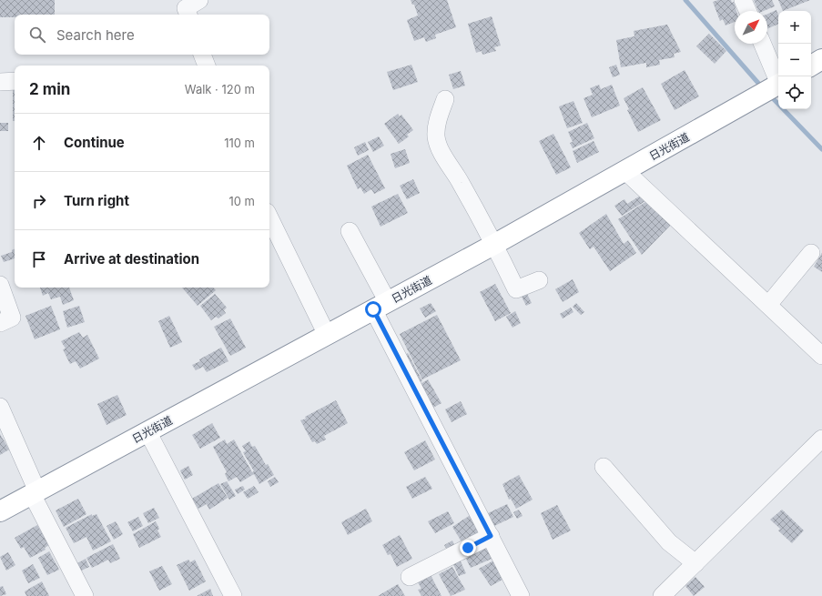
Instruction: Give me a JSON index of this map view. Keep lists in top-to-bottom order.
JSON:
{
  "streets": {
    "highway": ["日光街道"]
  },
  "north": "top right",
  "page": {
    "map_buttons": ["+", "−"],
    "search": "Search here",
    "heading": ["2 min", "Walk · 120 m"],
    "list": [
      ["Continue", "110 m"],
      ["Turn right", "10 m"],
      "Arrive at destination"
    ]
  }
}
